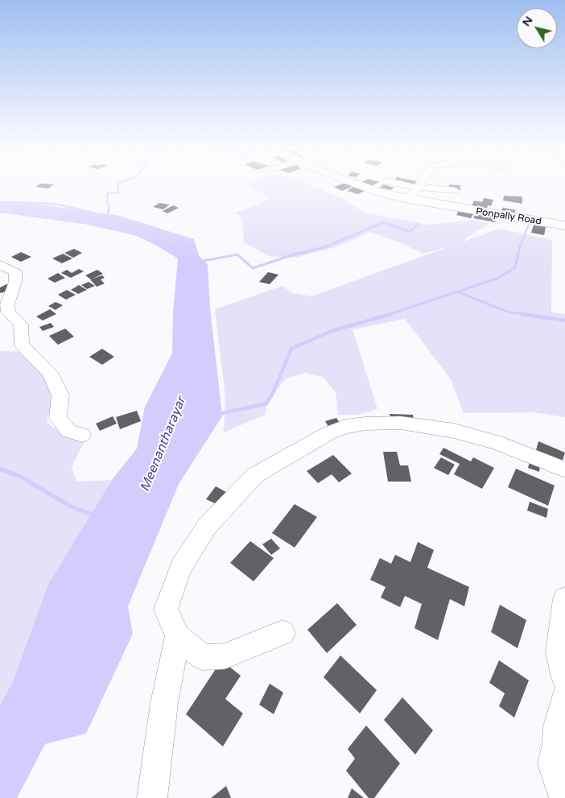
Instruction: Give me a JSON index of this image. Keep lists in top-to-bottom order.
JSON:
{
  "streets": {
    "main road": ["Ponpally Road"]
  },
  "water": ["Meenantharayar"],
  "north": "top left"
}
